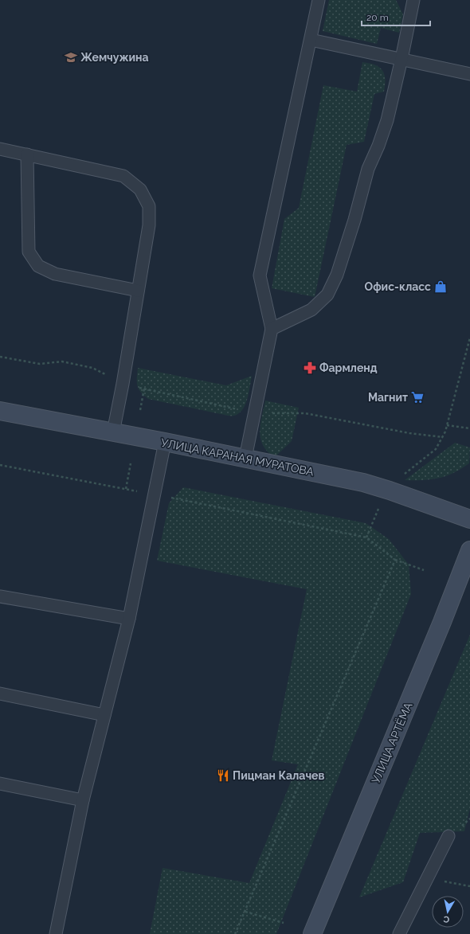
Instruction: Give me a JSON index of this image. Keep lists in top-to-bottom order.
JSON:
{
  "streets": {
    "main road": ["УЛИЦА КАРАНАЯ МУРАТОВА", "УЛИЦА АРТЁМА"]
  },
  "places": {
    "school or university": ["Жемчужина"],
    "shop": ["Офис-класс"],
    "pharmacy": ["Фармленд"],
    "supermarket": ["Магнит"],
    "restaurant": ["Пицман Калачев"]
  },
  "scale_bar": "20 m",
  "north": "bottom"
}
